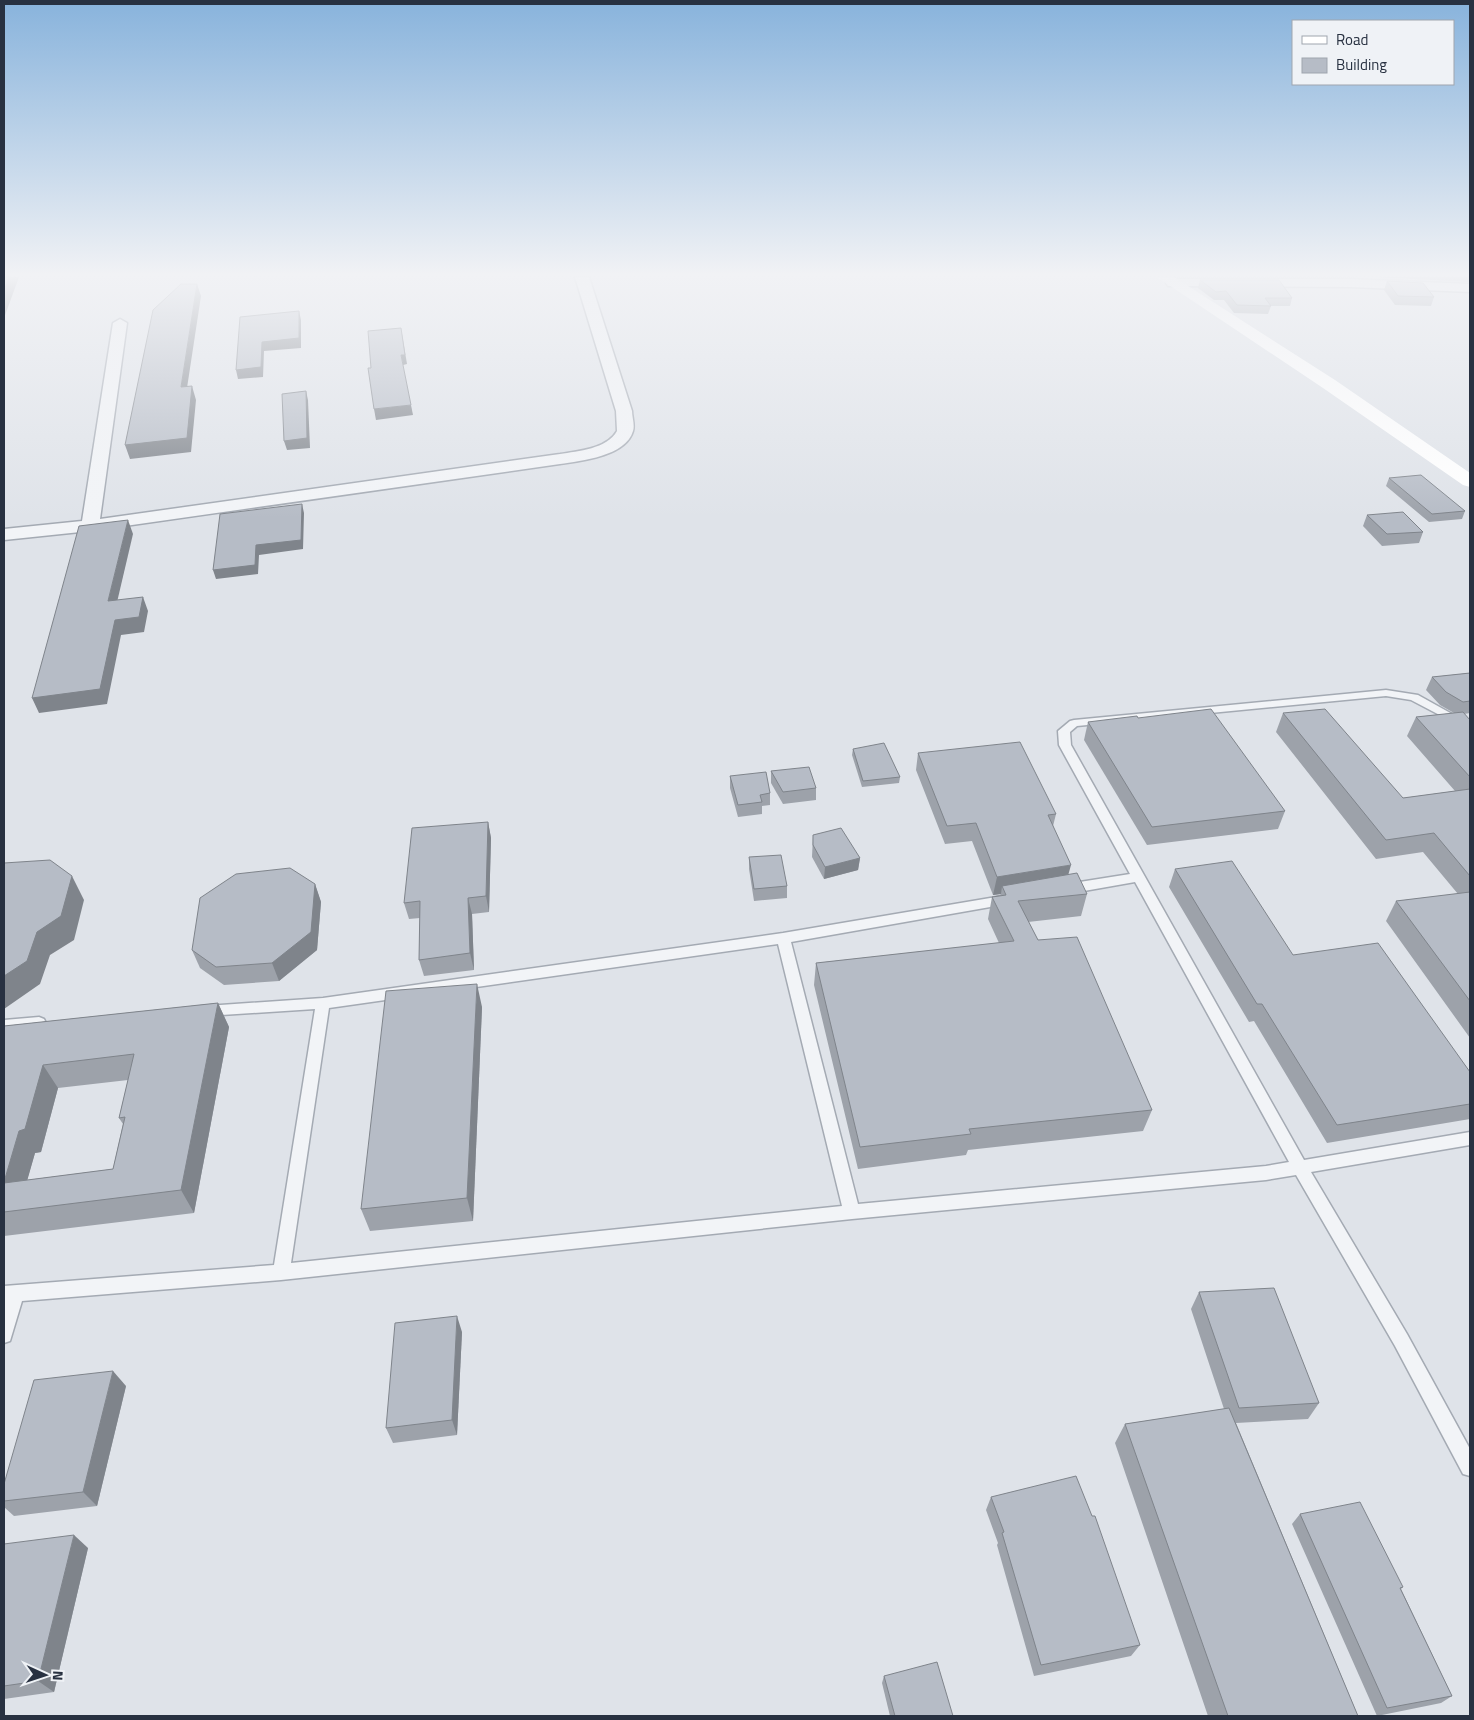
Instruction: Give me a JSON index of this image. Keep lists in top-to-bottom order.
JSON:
{
  "legend": ["Road", "Building"],
  "north": "right"
}
